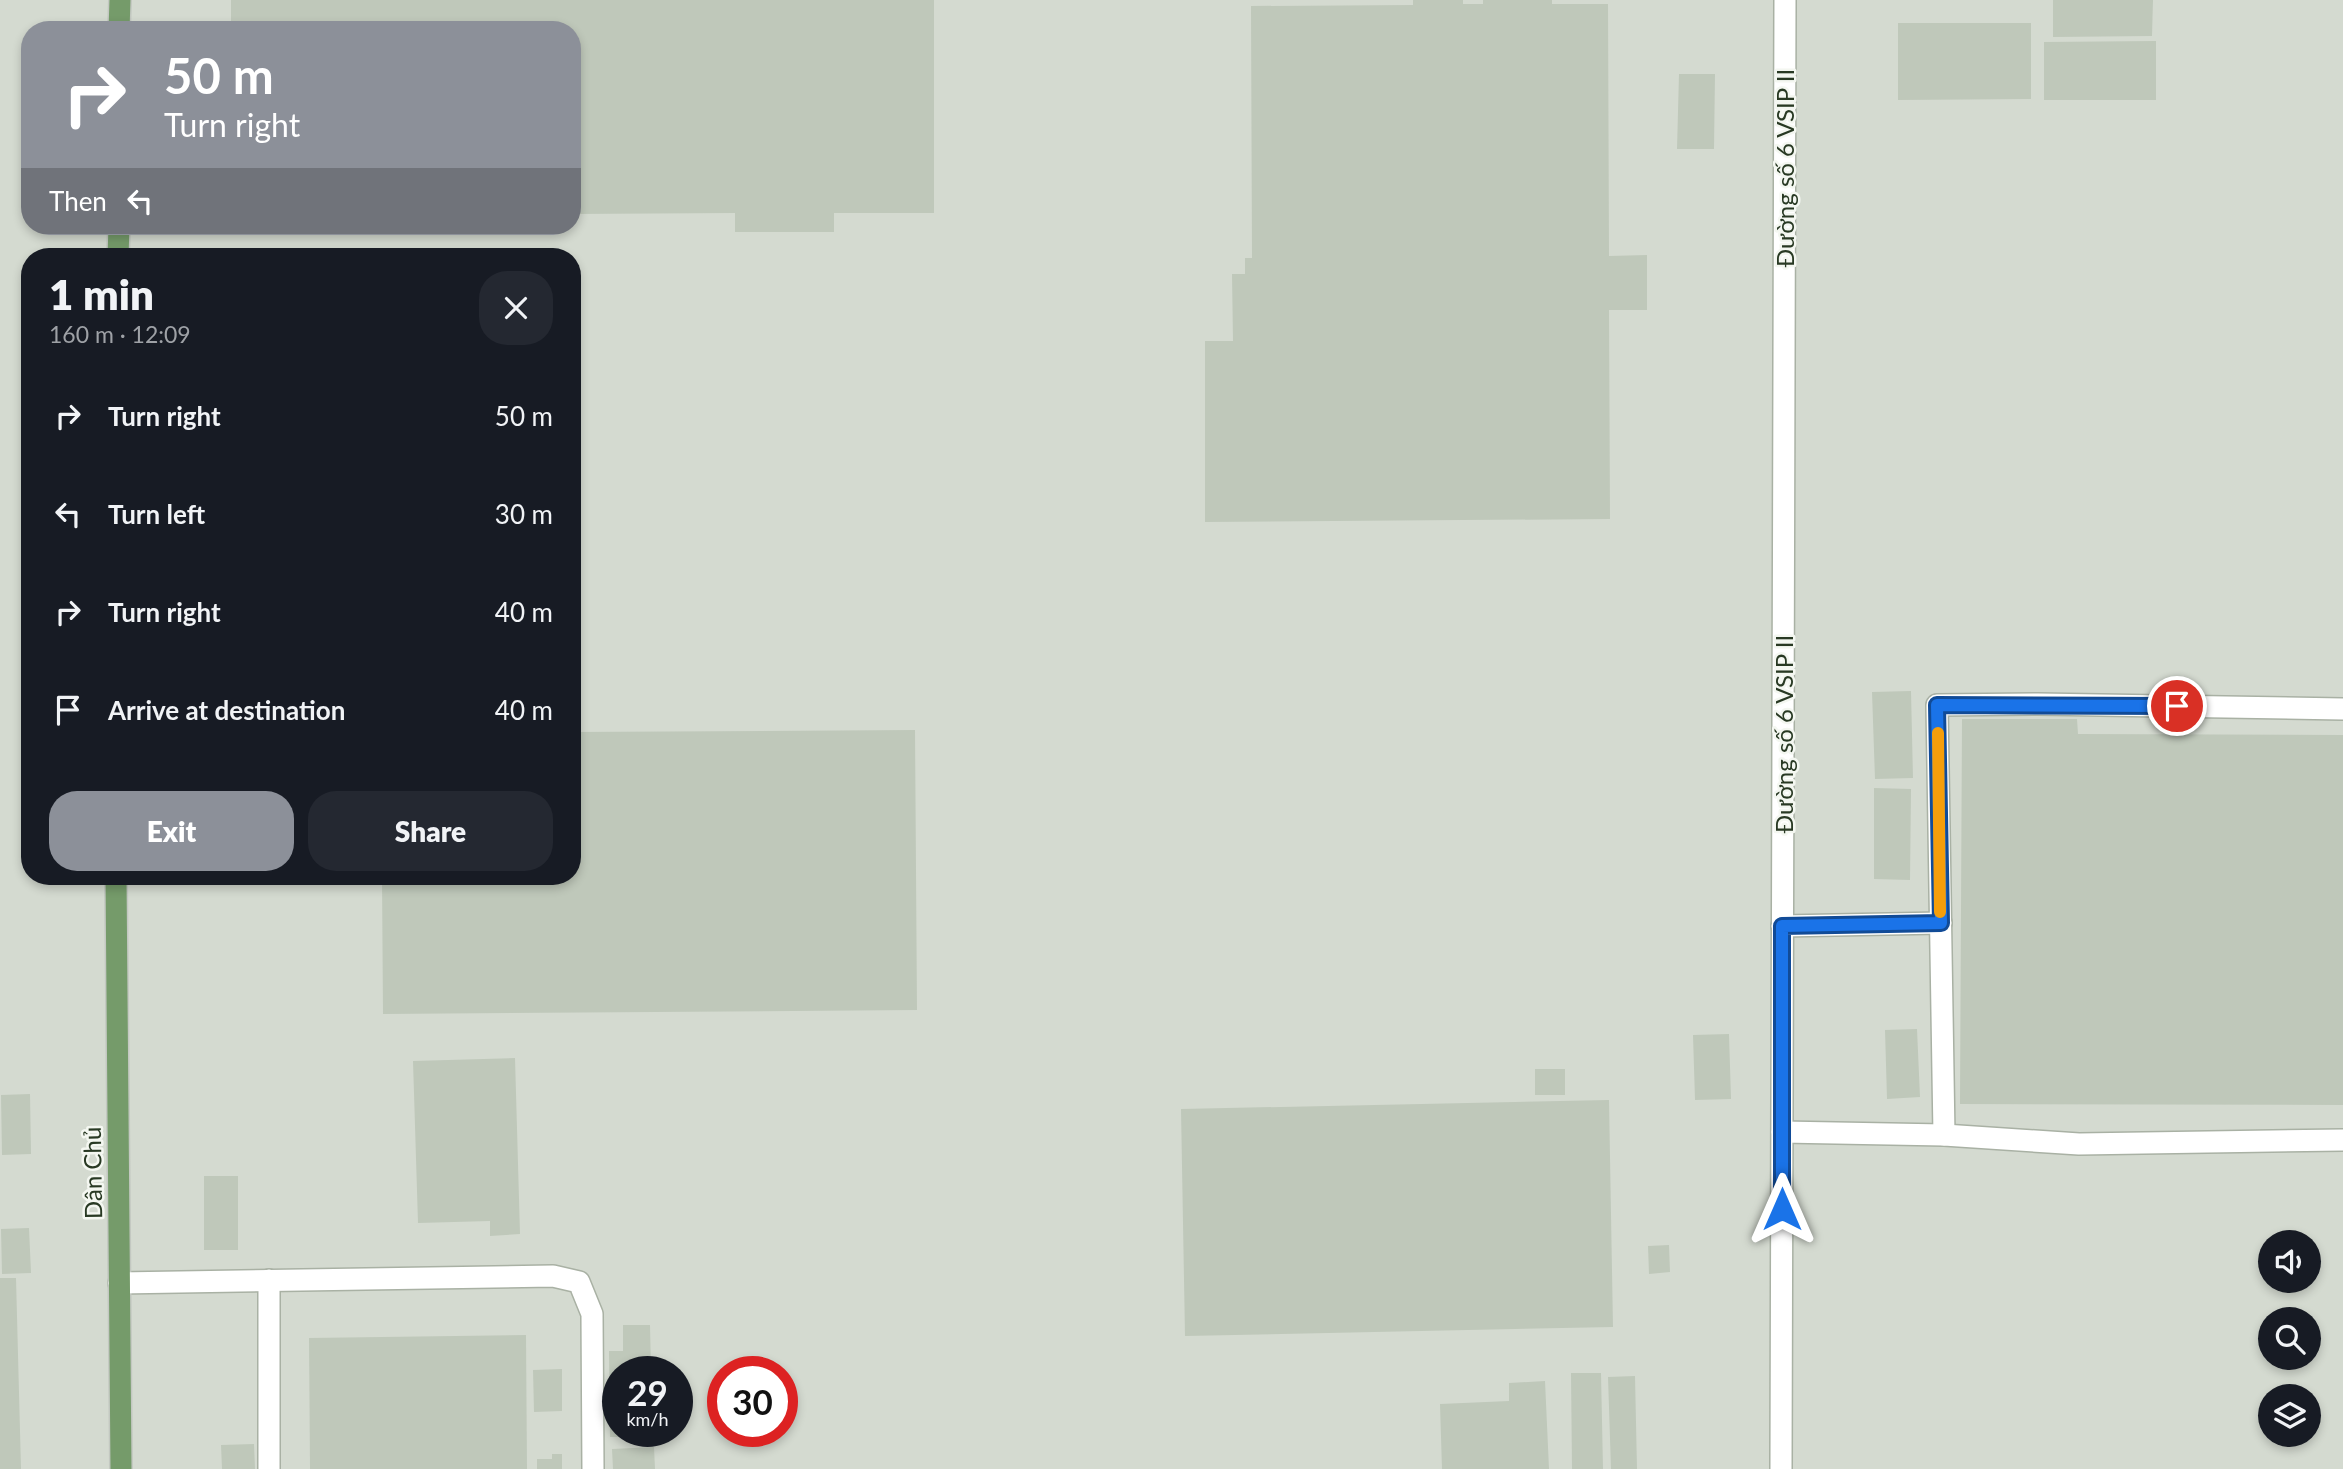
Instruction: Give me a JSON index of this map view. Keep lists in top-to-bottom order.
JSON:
{
  "streets": {
    "main road": ["Dân Chủ"],
    "street": ["Đường số 6 VSIP II"]
  },
  "page": {
    "turn": ["50 m", "Turn right"],
    "then": "Then",
    "heading": ["1 min", "160 m · 12:09"],
    "list": [
      {
        "name": "Turn right",
        "value": "50 m"
      },
      {
        "name": "Turn left",
        "value": "30 m"
      },
      {
        "name": "Turn right",
        "value": "40 m"
      },
      {
        "name": "Arrive at destination",
        "value": "40 m"
      }
    ],
    "buttons": ["Exit", "Share"],
    "speed": "29 km/h",
    "limit": "30"
  }
}
